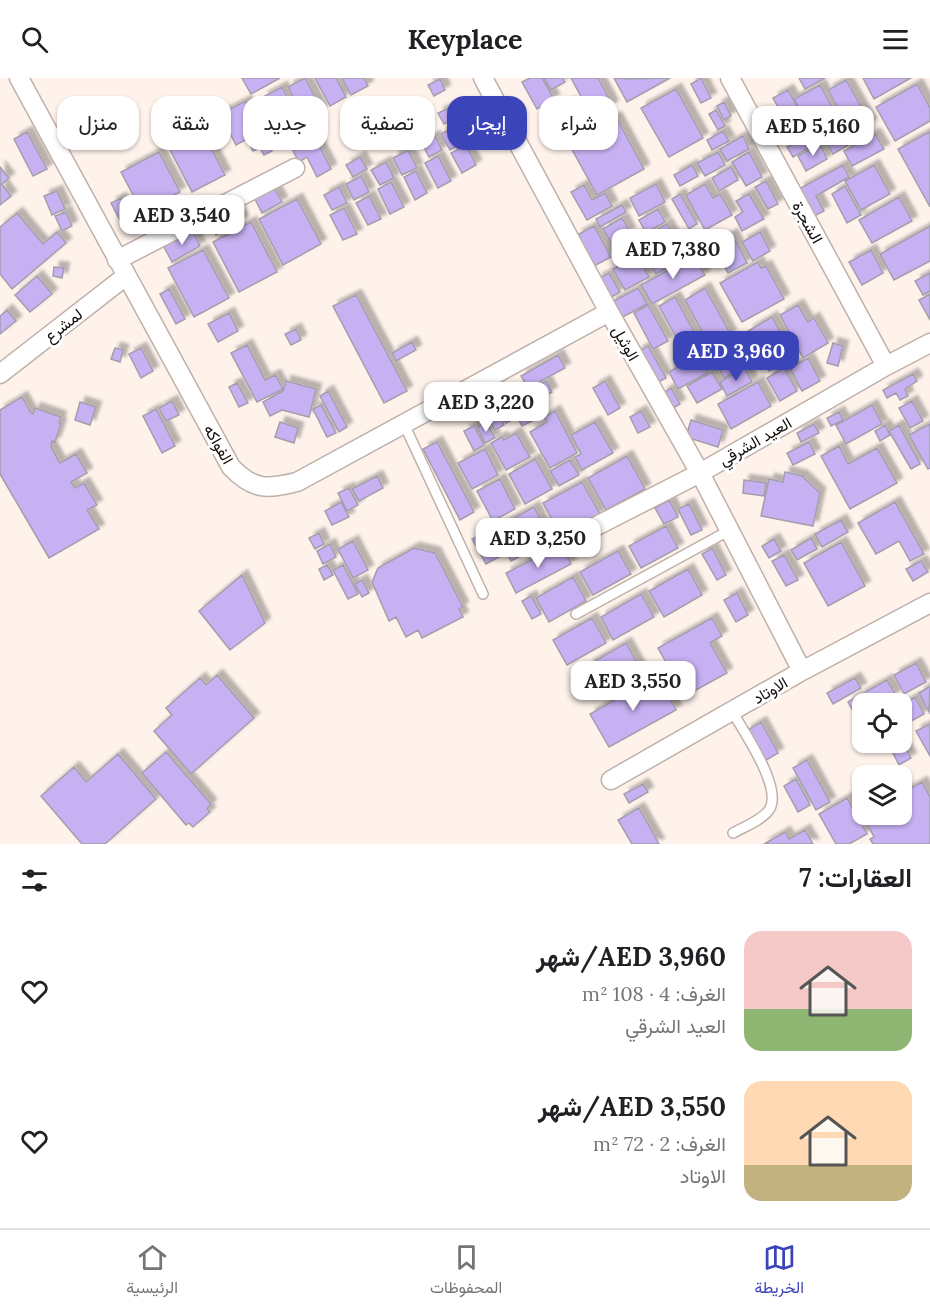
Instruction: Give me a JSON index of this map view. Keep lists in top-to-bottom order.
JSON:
{
  "streets": {
    "street": [
      "الشجرة",
      "لمشرع",
      "الوثيل",
      "العيد الشرقي",
      "الفواكه",
      "الاوتاد"
    ]
  },
  "crossings": [
    ["الشجرة", "العيد الشرقي"],
    ["لمشرع", "الفواكه"],
    ["الوثيل", "العيد الشرقي"],
    ["الوثيل", "الفواكه"],
    ["الوثيل", "الاوتاد"]
  ],
  "page": {
    "header": "Keyplace",
    "chip": [
      "شراء",
      "إيجار",
      "تصفية",
      "جديد",
      "شقة",
      "منزل"
    ],
    "price": [
      "AED 5,160",
      "AED 3,540",
      "AED 7,380",
      "AED 3,960",
      "AED 3,220",
      "AED 3,250",
      "AED 3,550"
    ],
    "heading": "العقارات: 7",
    "list": [
      {
        "name": "AED 3,960/شهر",
        "note": "الغرف: 4 · 108 m² · العيد الشرقي"
      },
      {
        "name": "AED 3,550/شهر",
        "note": "الغرف: 2 · 72 m² · الاوتاد"
      }
    ],
    "tabs": ["الخريطة", "المحفوظات", "الرئيسية"]
  }
}
